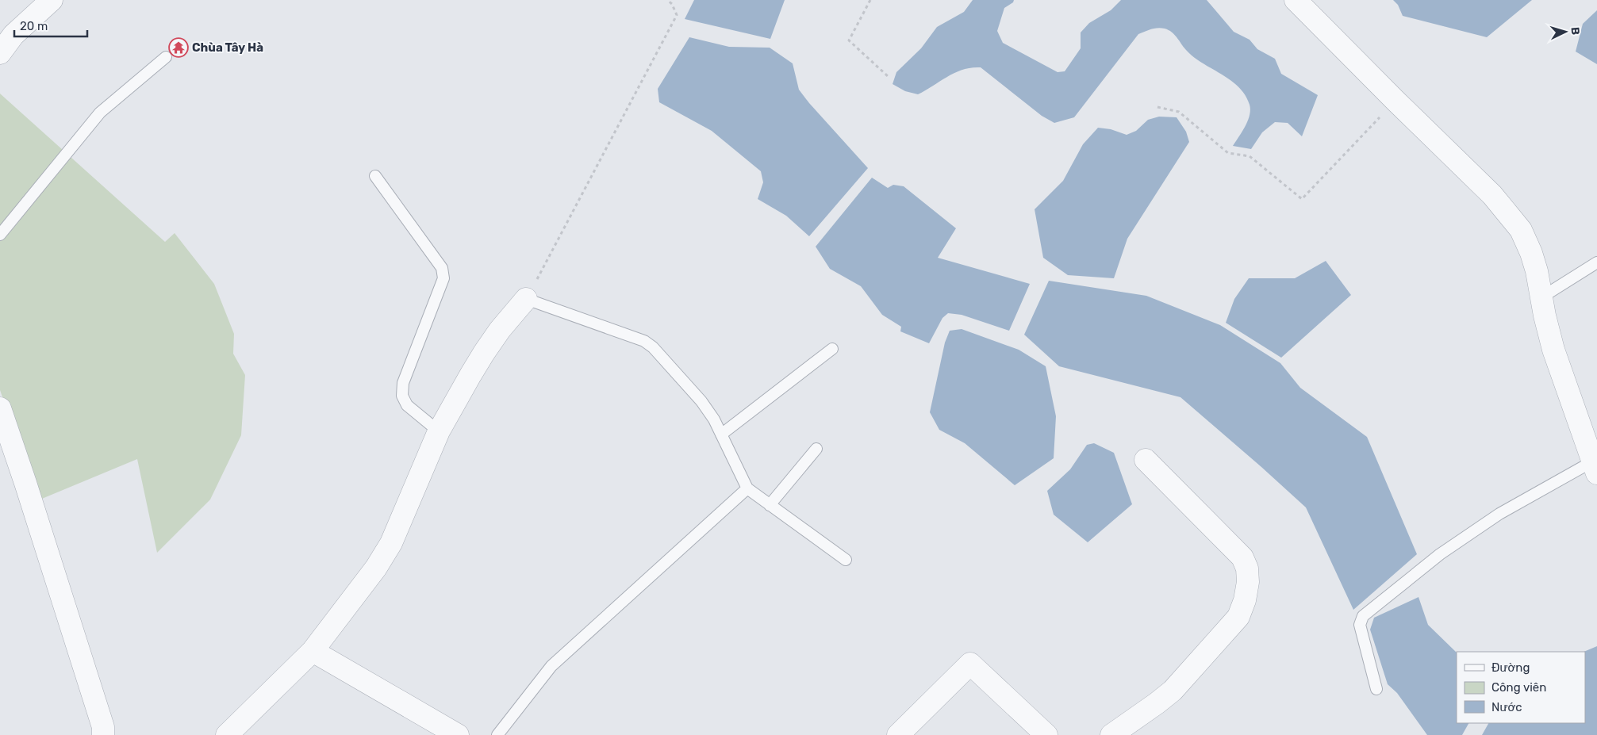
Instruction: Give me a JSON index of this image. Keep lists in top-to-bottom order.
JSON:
{
  "places": {
    "temple": ["Chùa Tây Hà"]
  },
  "legend": ["Đường", "Công viên", "Nước"],
  "scale_bar": "20 m",
  "north": "right"
}
